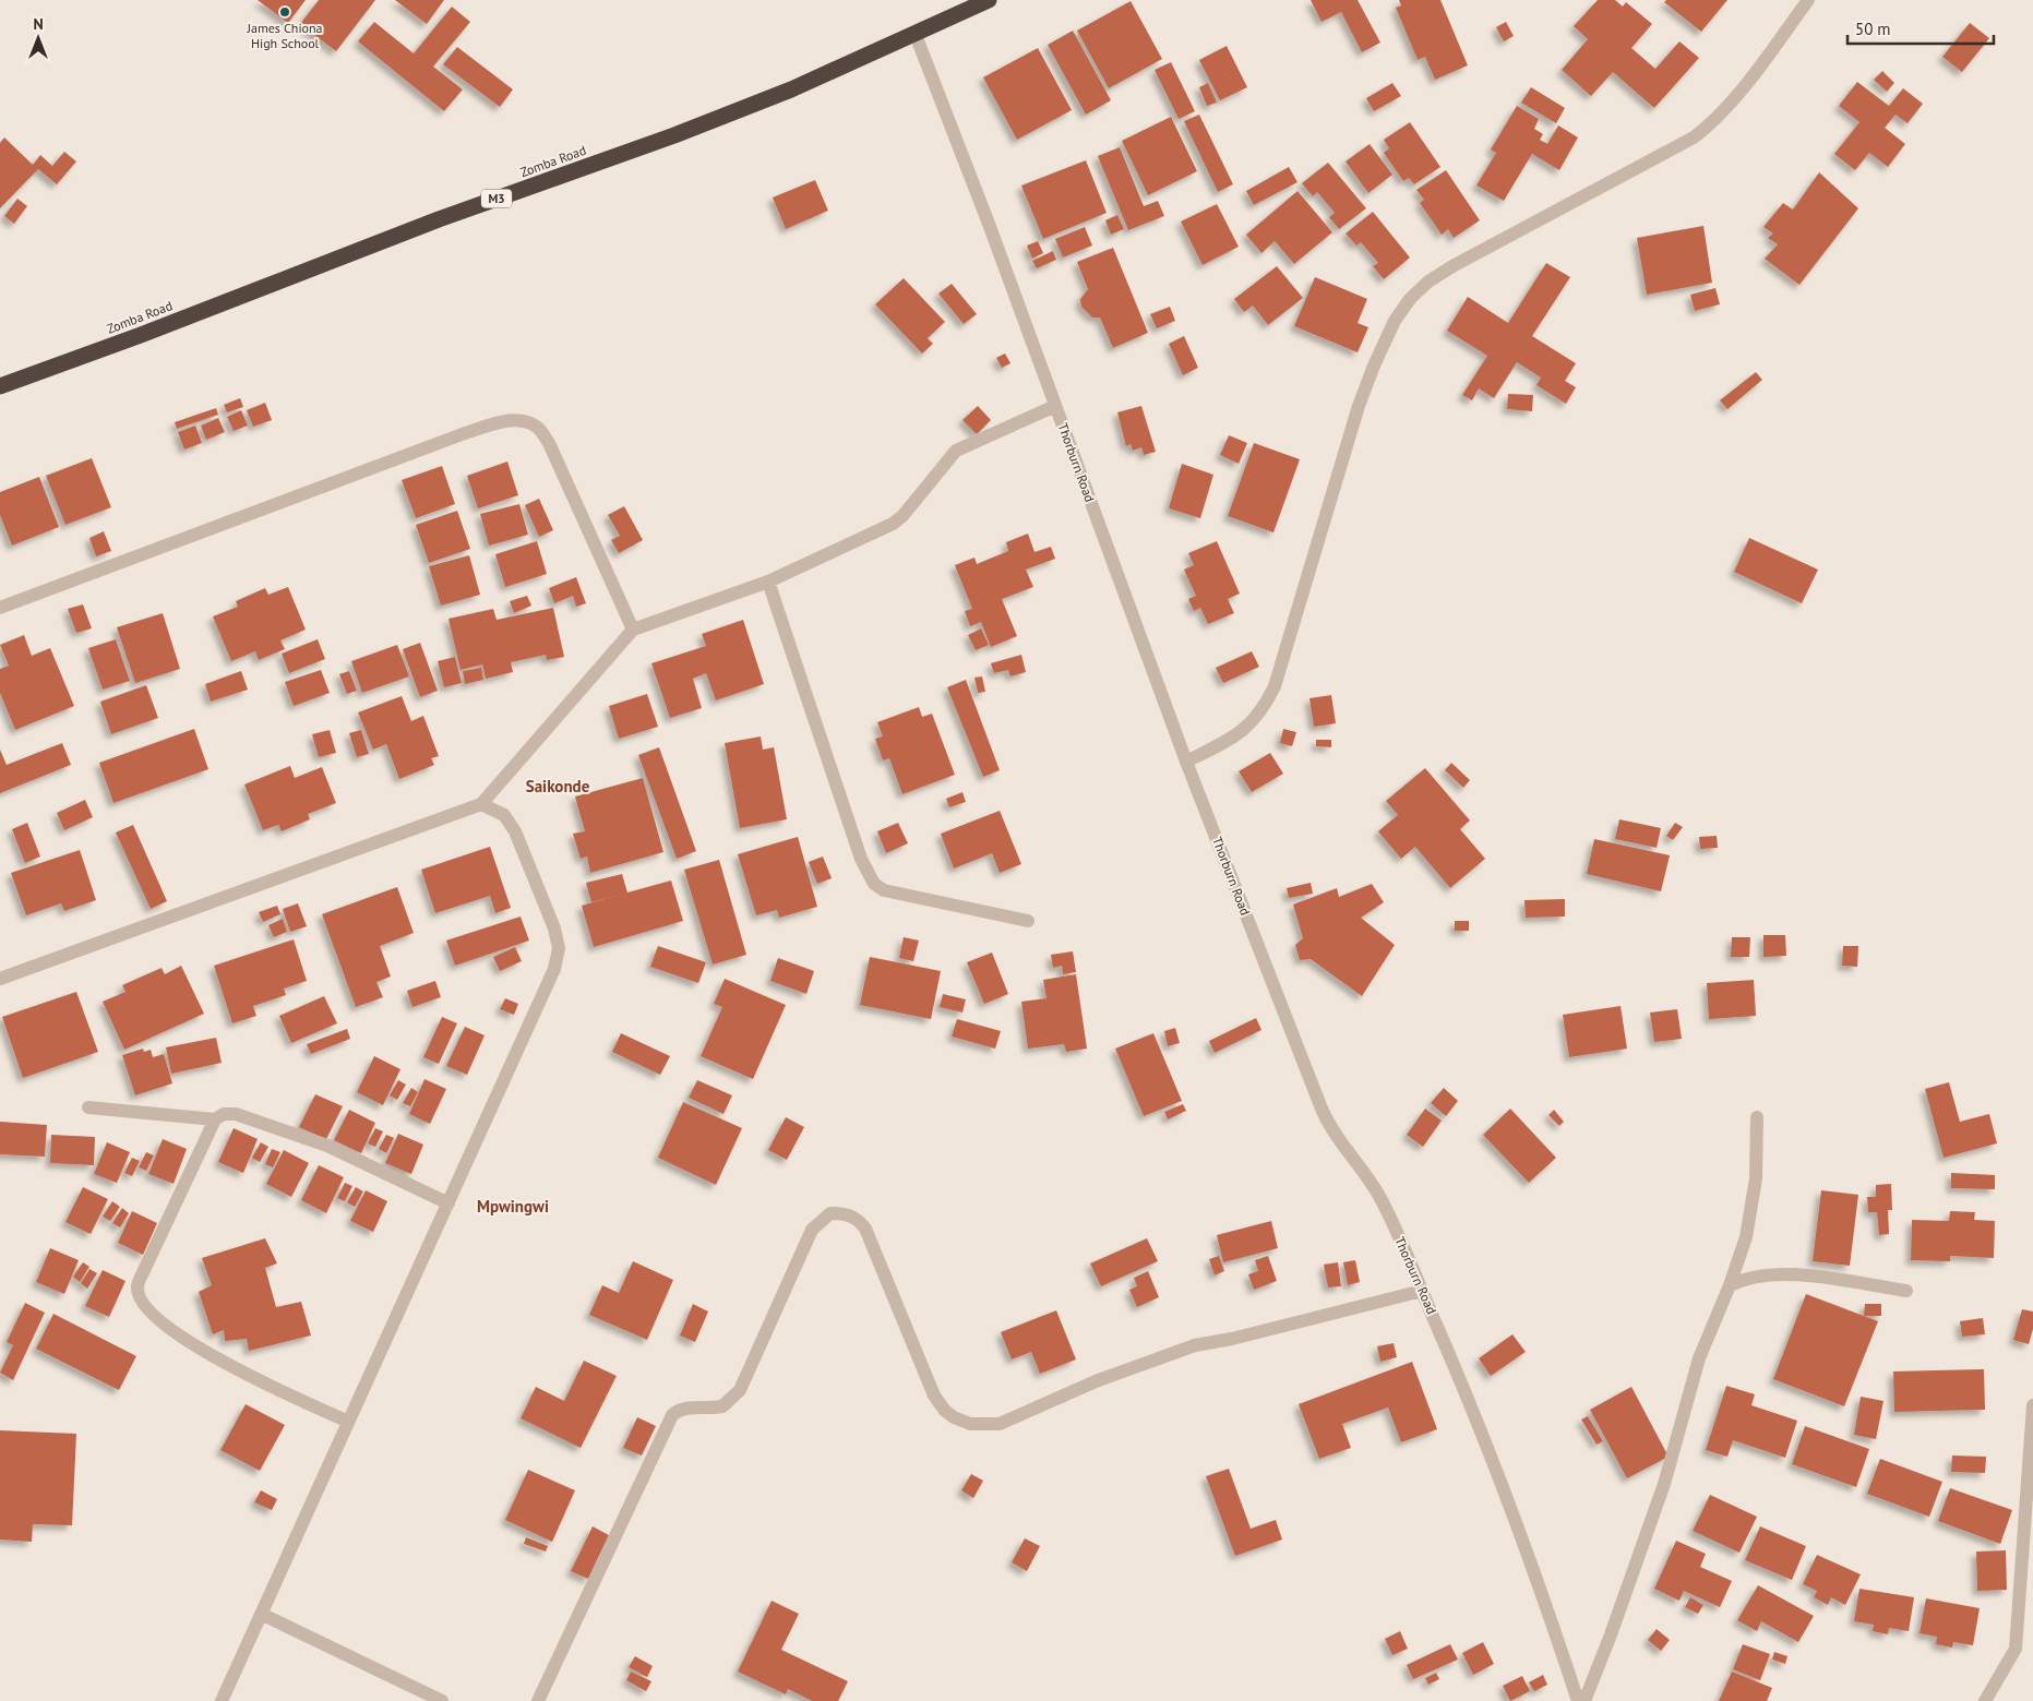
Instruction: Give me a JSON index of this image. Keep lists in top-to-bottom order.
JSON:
{
  "streets": {
    "highway": ["Zomba Road", "M3"],
    "street": ["Thorburn Road"]
  },
  "crossings": [
    ["Zomba Road", "Thorburn Road"]
  ],
  "districts": ["Saikonde", "Mpwingwi"],
  "places": ["James Chiona High School"],
  "scale_bar": "50 m",
  "north": "top"
}
